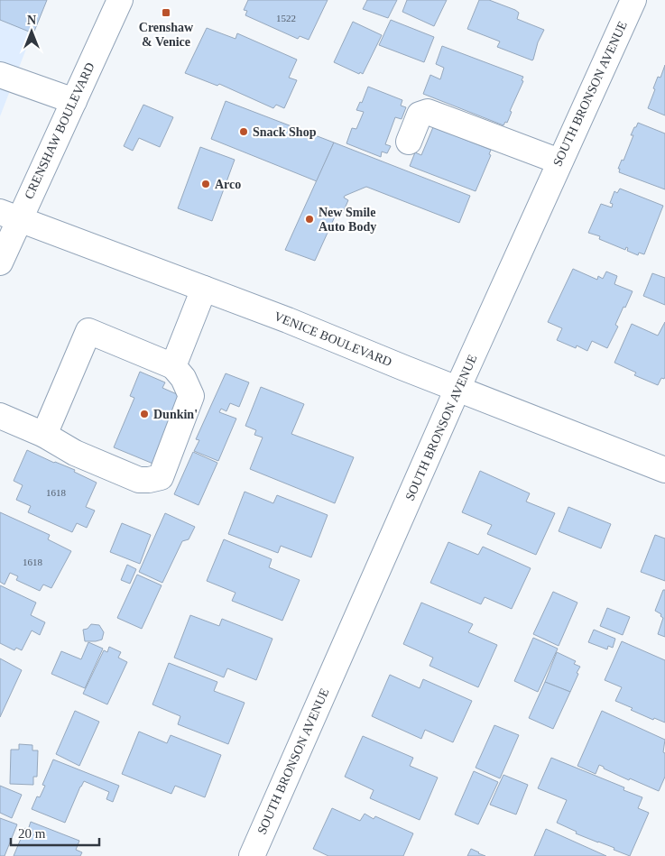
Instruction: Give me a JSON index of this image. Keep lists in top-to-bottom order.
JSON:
{
  "streets": {
    "main road": ["SOUTH BRONSON AVENUE", "CRENSHAW BOULEVARD", "VENICE BOULEVARD"]
  },
  "crossings": [
    ["SOUTH BRONSON AVENUE", "VENICE BOULEVARD"],
    ["CRENSHAW BOULEVARD", "VENICE BOULEVARD"]
  ],
  "places": {
    "transit": ["Crenshaw & Venice"],
    "other": [
      "Snack Shop",
      "Arco",
      "New Smile Auto Body",
      "Dunkin'"
    ]
  },
  "house_numbers": ["1522", "1618", "1618"],
  "scale_bar": "20 m",
  "north": "top"
}
